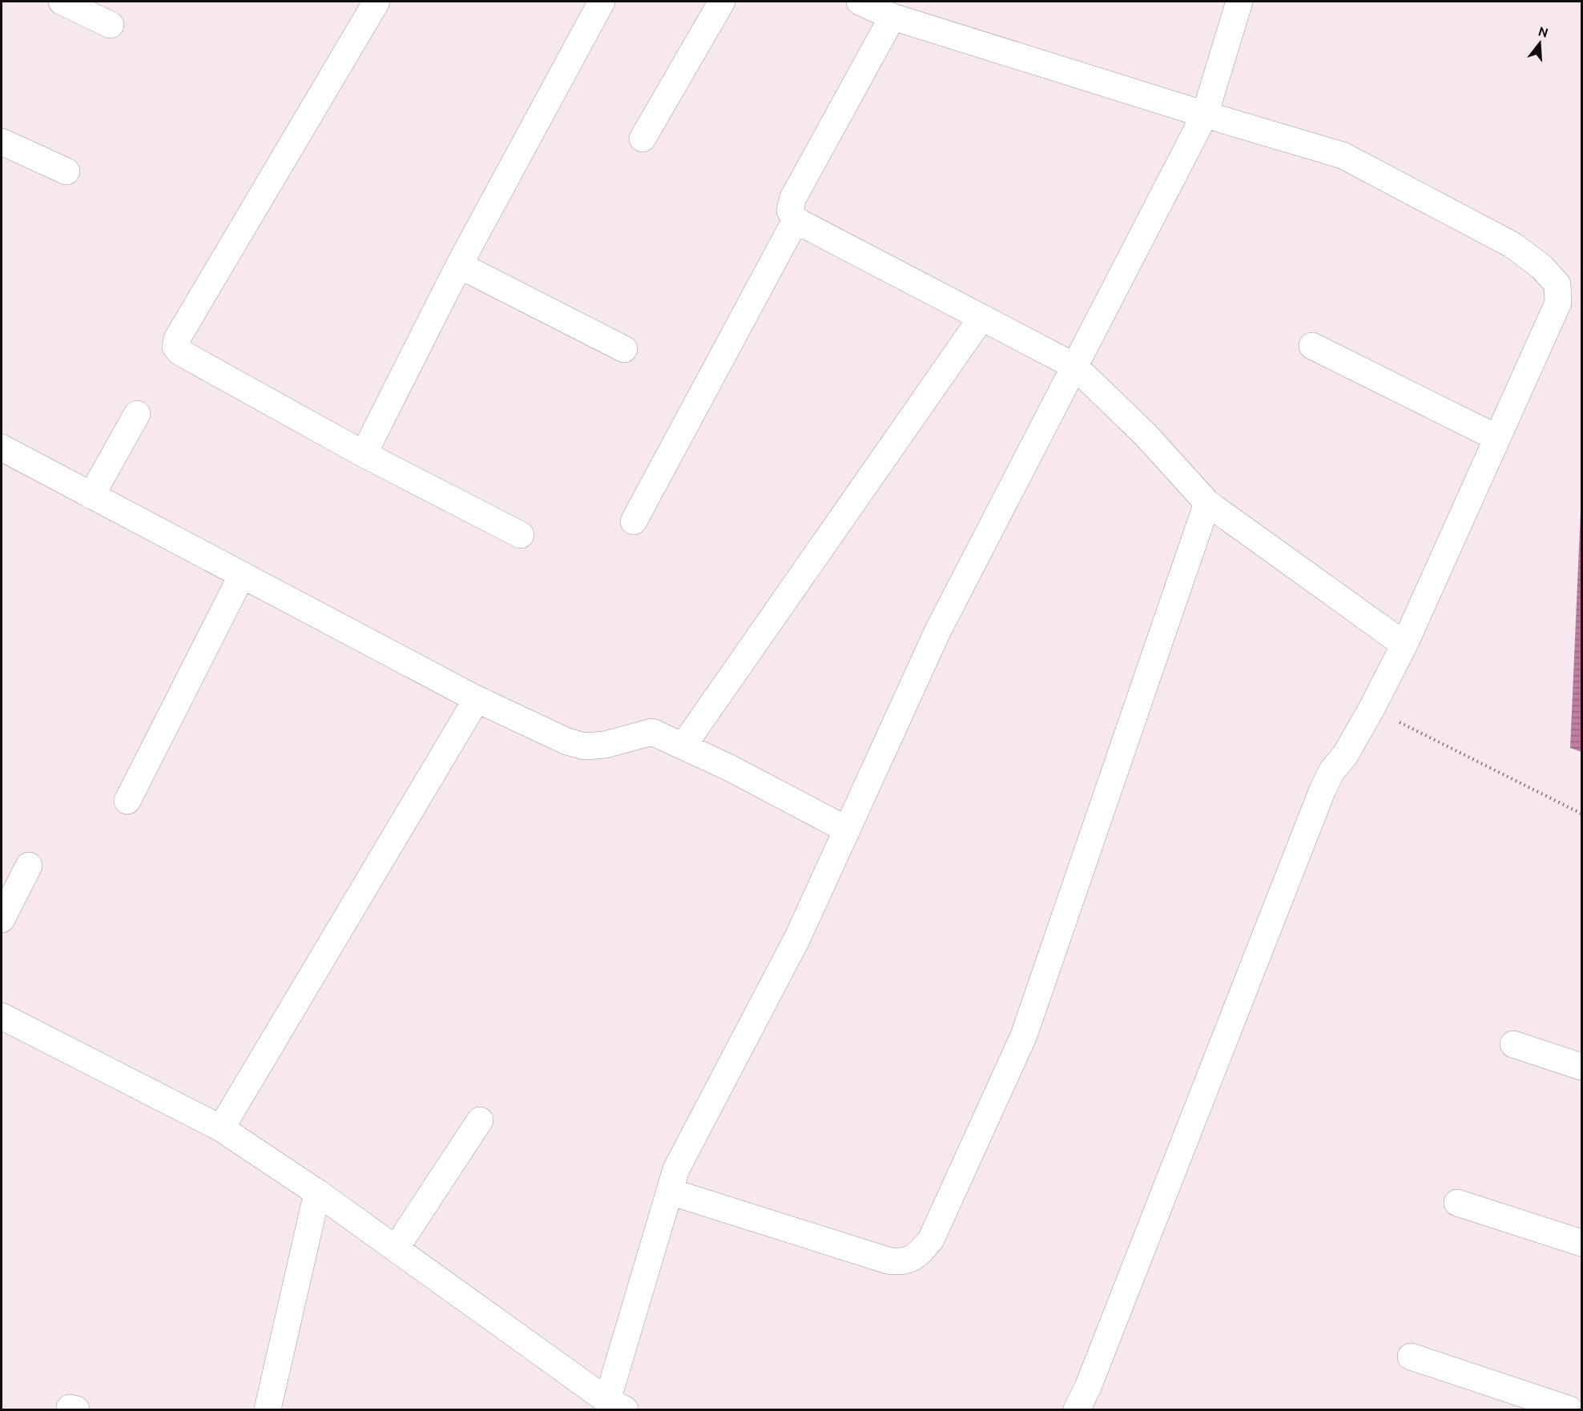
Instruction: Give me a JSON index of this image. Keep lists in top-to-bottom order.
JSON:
{
  "north": "top"
}
